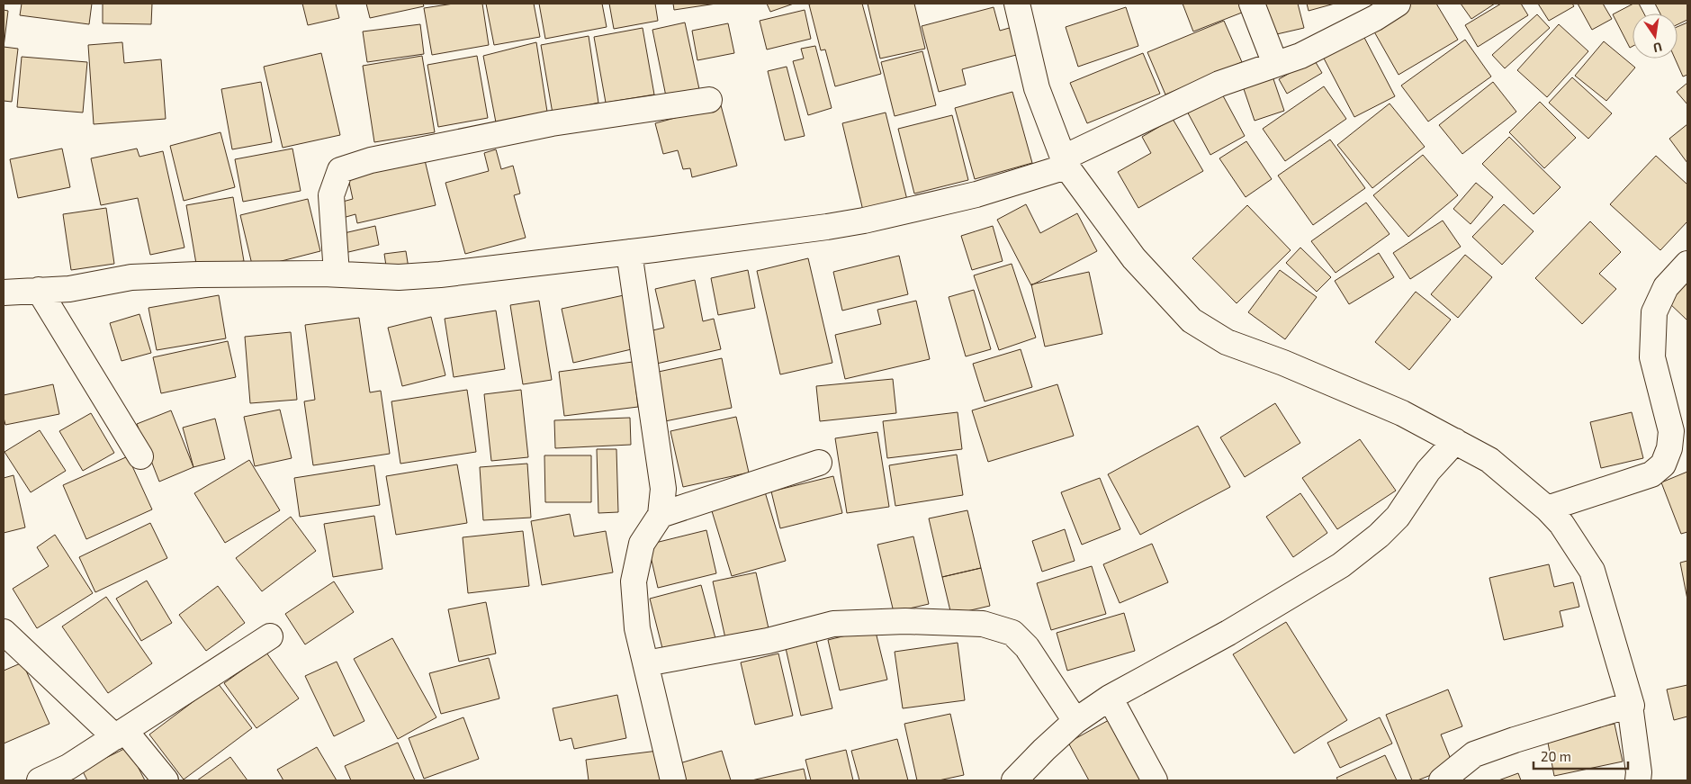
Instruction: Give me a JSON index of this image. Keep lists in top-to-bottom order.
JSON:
{
  "scale_bar": "20 m",
  "north": "bottom"
}
